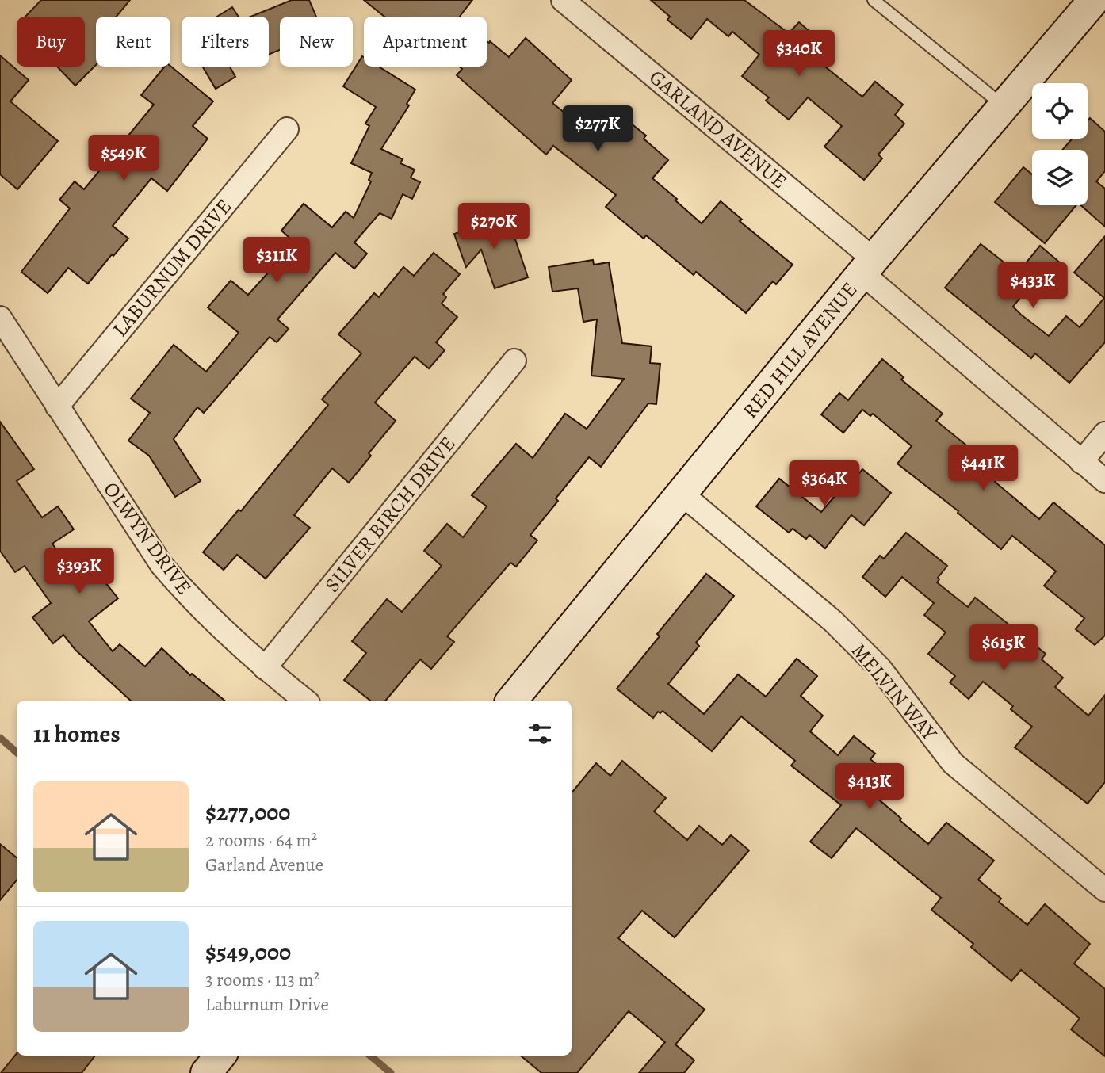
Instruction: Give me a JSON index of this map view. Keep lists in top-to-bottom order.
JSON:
{
  "streets": {
    "main road": ["RED HILL AVENUE"],
    "street": [
      "GARLAND AVENUE",
      "LABURNUM DRIVE",
      "SILVER BIRCH DRIVE",
      "OLWYN DRIVE",
      "MELVIN WAY"
    ]
  },
  "crossings": [
    ["GARLAND AVENUE", "RED HILL AVENUE"],
    ["LABURNUM DRIVE", "OLWYN DRIVE"],
    ["RED HILL AVENUE", "MELVIN WAY"],
    ["SILVER BIRCH DRIVE", "OLWYN DRIVE"]
  ],
  "page": {
    "chip": [
      "Buy",
      "Rent",
      "Filters",
      "New",
      "Apartment"
    ],
    "price": [
      "$340K",
      "$277K",
      "$549K",
      "$270K",
      "$311K",
      "$433K",
      "$441K",
      "$364K",
      "$393K",
      "$615K",
      "$413K"
    ],
    "heading": "11 homes",
    "list": [
      {
        "name": "$277,000",
        "note": "2 rooms · 64 m² · Garland Avenue"
      },
      {
        "name": "$549,000",
        "note": "3 rooms · 113 m² · Laburnum Drive"
      }
    ]
  }
}
